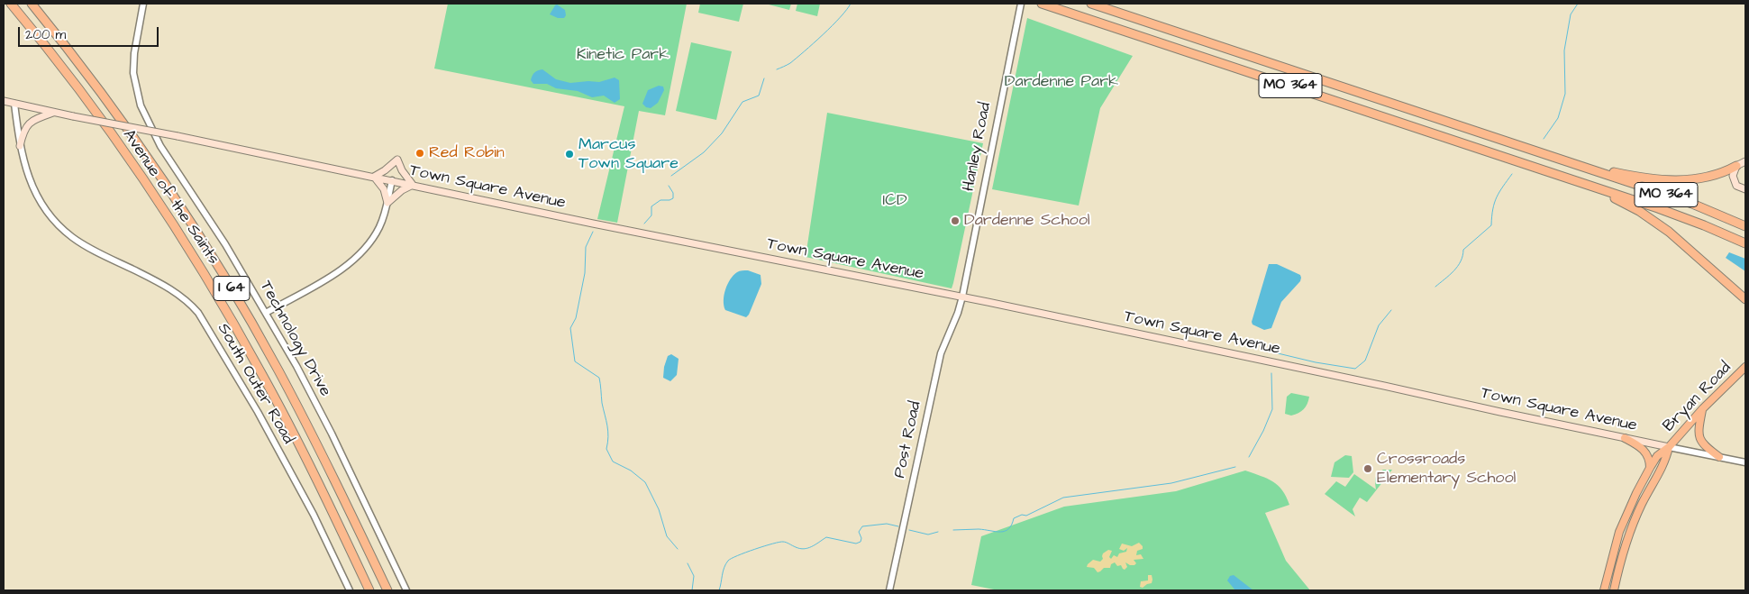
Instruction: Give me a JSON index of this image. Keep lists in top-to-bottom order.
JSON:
{
  "streets": {
    "highway": ["MO 364", "Avenue of the Saints", "I 64"],
    "main road": ["Town Square Avenue", "Bryan Road"],
    "street": [
      "Hanley Road",
      "Technology Drive",
      "South Outer Road",
      "Post Road"
    ]
  },
  "crossings": [
    ["Hanley Road", "Town Square Avenue"],
    ["Hanley Road", "Post Road"],
    ["Town Square Avenue", "South Outer Road"],
    ["Town Square Avenue", "Bryan Road"],
    ["Town Square Avenue", "Post Road"]
  ],
  "parks": ["Kinetic Park", "Dardenne Park", "ICD"],
  "places": [
    "Red Robin",
    "Marcus Town Square",
    "Dardenne School",
    "Crossroads Elementary School"
  ],
  "scale_bar": "200 m"
}
